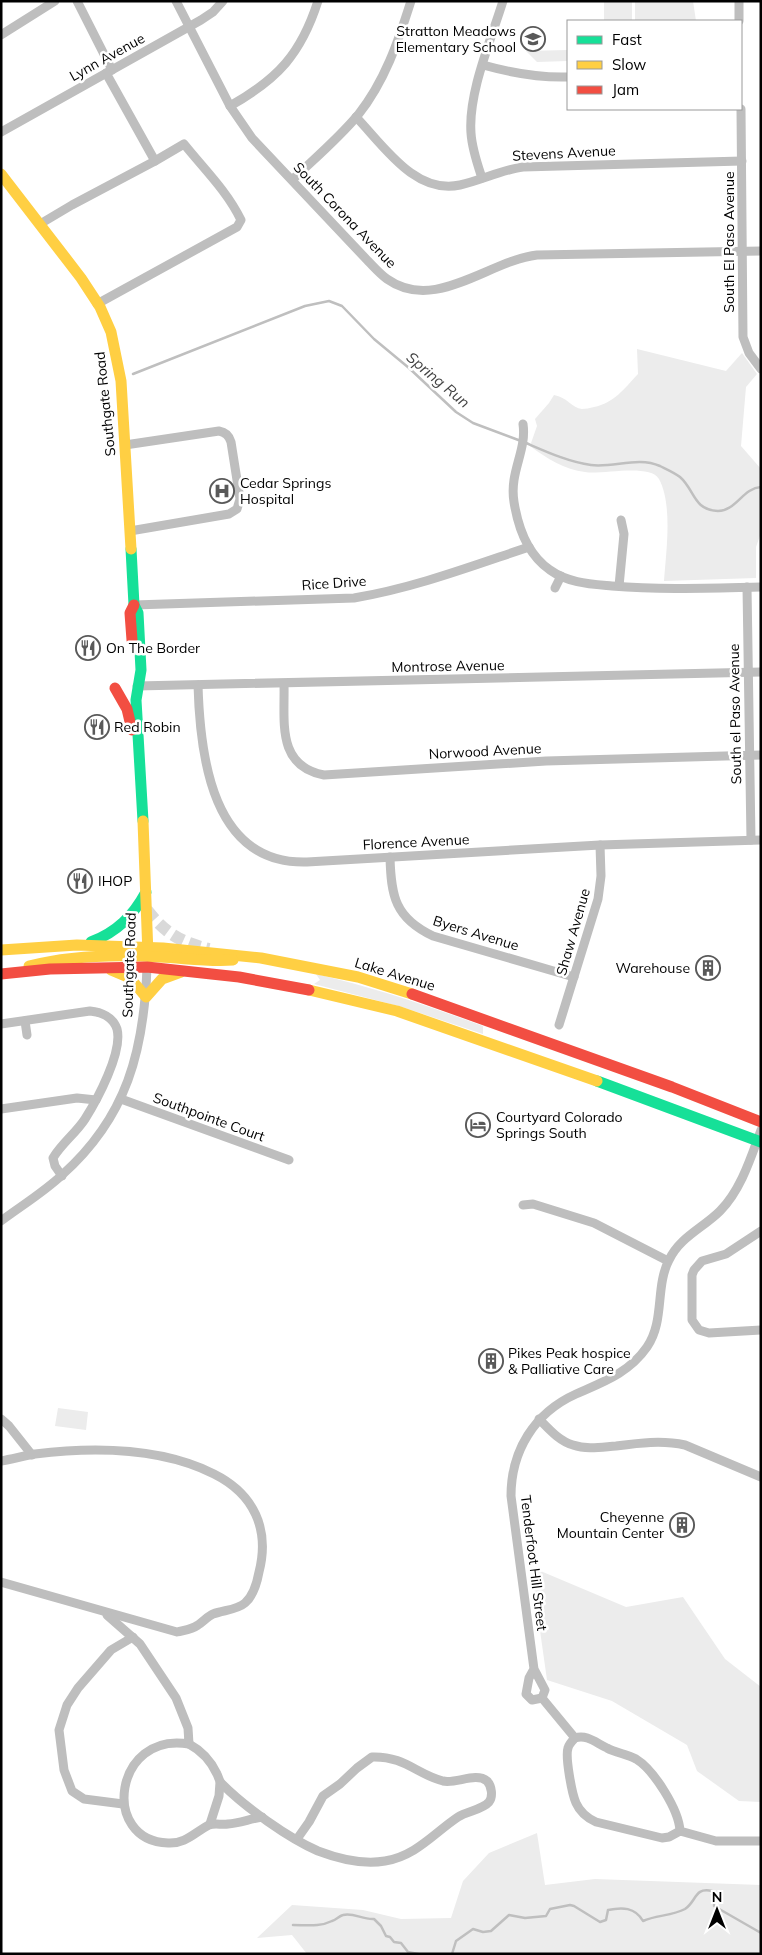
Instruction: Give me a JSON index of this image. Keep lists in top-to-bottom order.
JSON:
{
  "streets": {
    "main road": ["Southgate Road", "Lake Avenue"],
    "street": [
      "Lynn Avenue",
      "Stevens Avenue",
      "South Corona Avenue",
      "South El Paso Avenue",
      "Rice Drive",
      "Montrose Avenue",
      "South el Paso Avenue",
      "Norwood Avenue",
      "Florence Avenue",
      "Shaw Avenue",
      "Byers Avenue",
      "Southpointe Court",
      "Tenderfoot Hill Street"
    ]
  },
  "crossings": [
    ["Lynn Avenue", "South Corona Avenue"],
    ["Stevens Avenue", "South El Paso Avenue"],
    ["South Corona Avenue", "South El Paso Avenue"],
    ["Southgate Road", "Rice Drive"],
    ["Southgate Road", "Montrose Avenue"],
    ["Southgate Road", "Lake Avenue"],
    ["Southgate Road", "Southpointe Court"],
    ["Montrose Avenue", "South el Paso Avenue"],
    ["Montrose Avenue", "Norwood Avenue"],
    ["Montrose Avenue", "Florence Avenue"],
    ["South el Paso Avenue", "Norwood Avenue"],
    ["South el Paso Avenue", "Florence Avenue"],
    ["Florence Avenue", "Shaw Avenue"],
    ["Florence Avenue", "Byers Avenue"],
    ["Shaw Avenue", "Byers Avenue"],
    ["Lake Avenue", "Tenderfoot Hill Street"]
  ],
  "water": ["Spring Run"],
  "places": {
    "school or university": ["Stratton Meadows Elementary School"],
    "hospital": ["Cedar Springs Hospital"],
    "restaurant": ["On The Border", "Red Robin", "IHOP"],
    "building": ["Warehouse", "Pikes Peak hospice & Palliative Care", "Cheyenne Mountain Center"],
    "hotel": ["Courtyard Colorado Springs South"]
  },
  "legend": ["Fast", "Slow", "Jam"],
  "north": "top"
}
